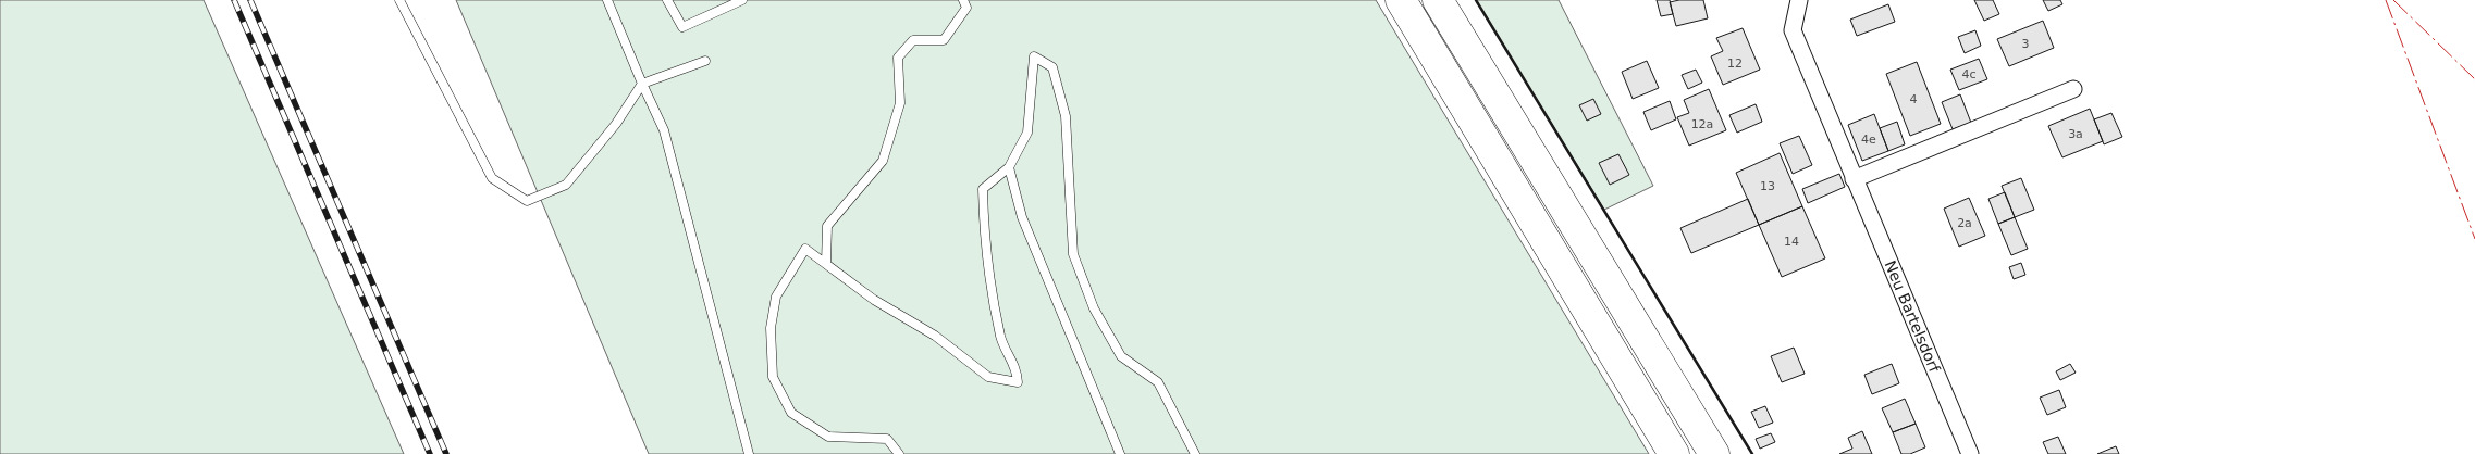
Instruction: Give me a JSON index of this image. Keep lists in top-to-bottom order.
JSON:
{
  "streets": {
    "street": ["Neu Bartelsdorf"]
  },
  "house_numbers": [
    "3",
    "12",
    "4c",
    "4",
    "12a",
    "3a",
    "4e",
    "13",
    "2a",
    "14"
  ]
}
